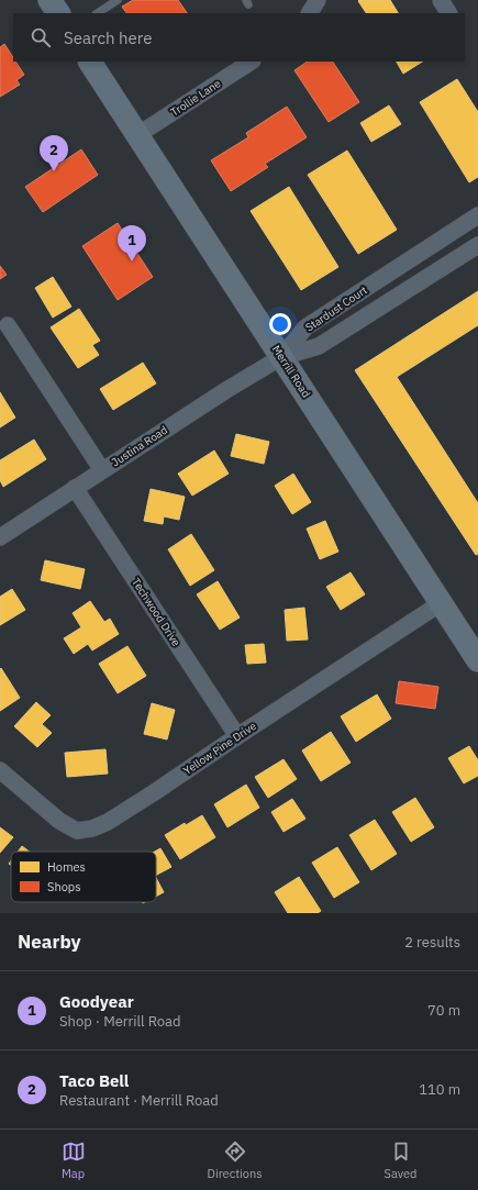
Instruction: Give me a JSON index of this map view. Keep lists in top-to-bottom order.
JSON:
{
  "streets": {
    "main road": ["Merrill Road"],
    "street": [
      "Trollie Lane",
      "Stardust Court",
      "Justina Road",
      "Techwood Drive",
      "Yellow Pine Drive"
    ]
  },
  "crossings": [
    ["Trollie Lane", "Merrill Road"],
    ["Stardust Court", "Merrill Road"],
    ["Stardust Court", "Justina Road"],
    ["Merrill Road", "Justina Road"],
    ["Merrill Road", "Yellow Pine Drive"],
    ["Justina Road", "Techwood Drive"],
    ["Techwood Drive", "Yellow Pine Drive"]
  ],
  "legend": ["Homes", "Shops"],
  "page": {
    "search": "Search here",
    "pins": ["2", "1"],
    "heading": ["Nearby", "2 results"],
    "list": [
      {
        "mark": "1",
        "name": "Goodyear",
        "note": "Shop · Merrill Road",
        "value": "70 m"
      },
      {
        "mark": "2",
        "name": "Taco Bell",
        "note": "Restaurant · Merrill Road",
        "value": "110 m"
      }
    ],
    "nav": ["Map", "Directions", "Saved"]
  }
}
